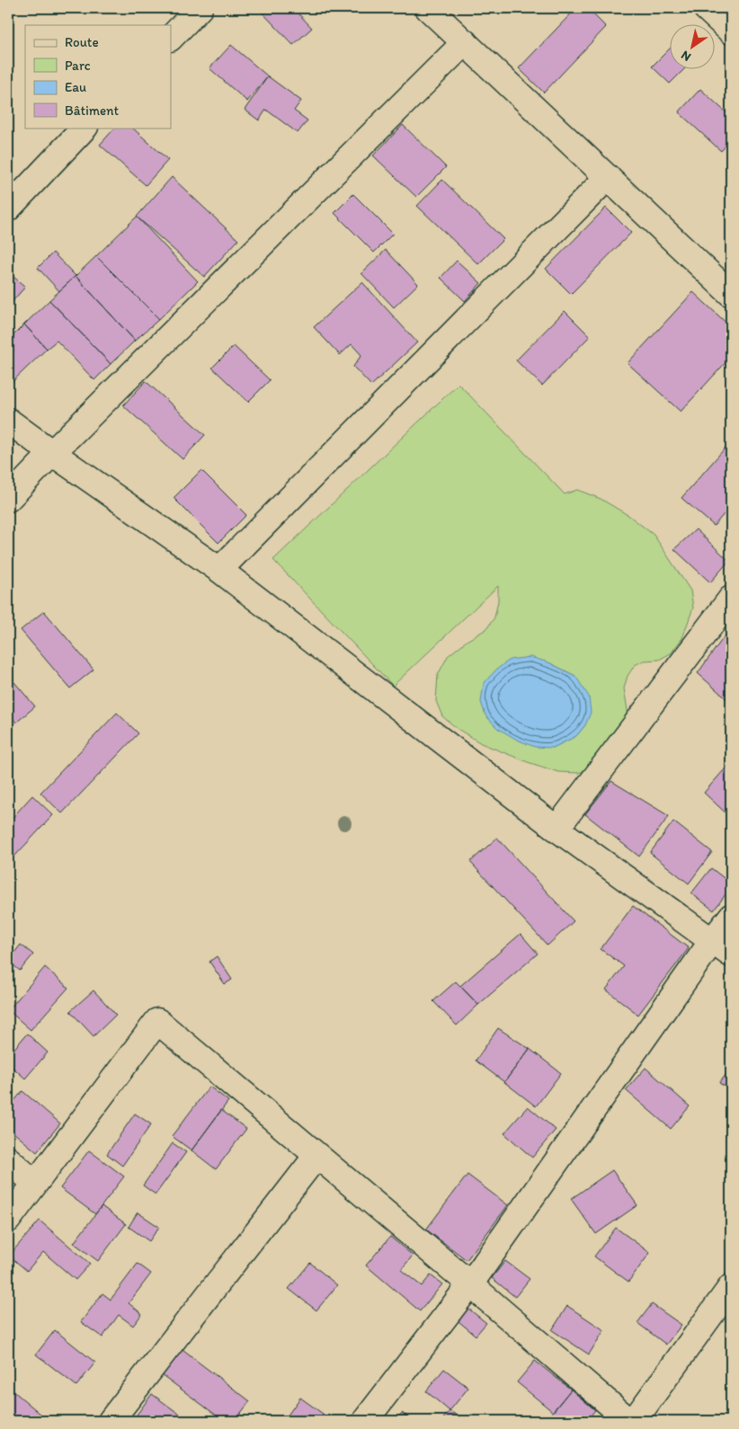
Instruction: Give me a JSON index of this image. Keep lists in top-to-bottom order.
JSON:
{
  "legend": [
    "Route",
    "Parc",
    "Eau",
    "Bâtiment"
  ],
  "north": "bottom left"
}
